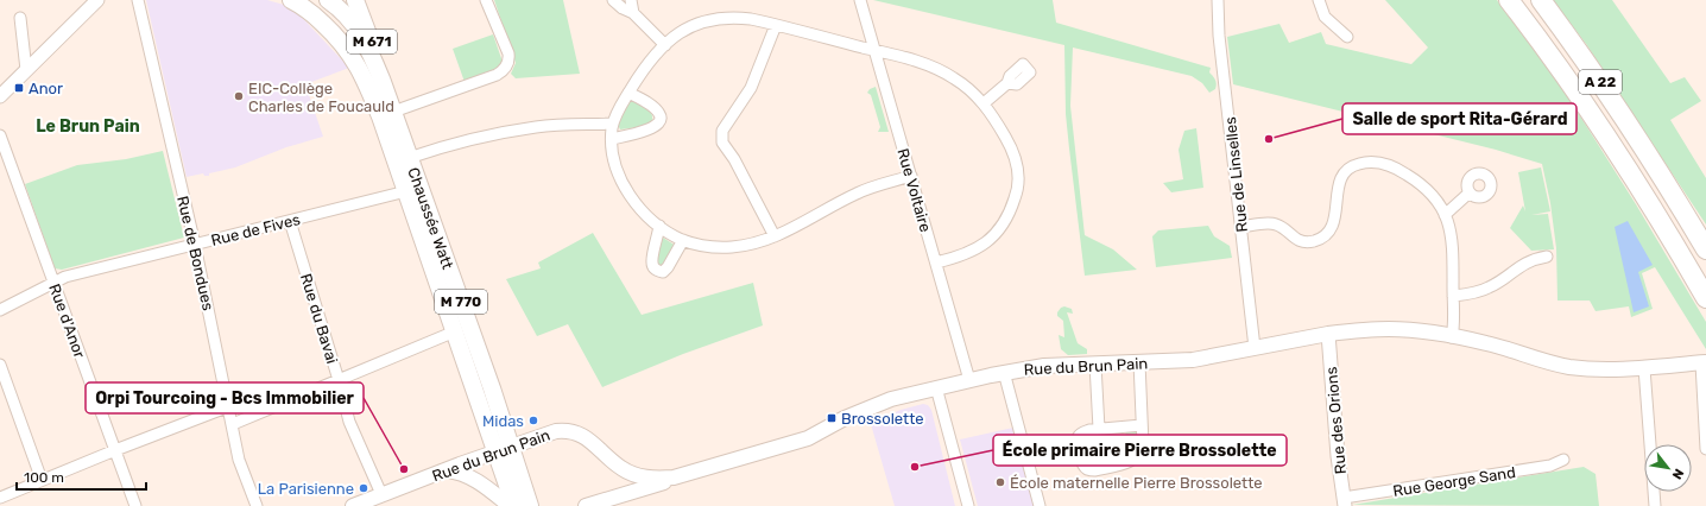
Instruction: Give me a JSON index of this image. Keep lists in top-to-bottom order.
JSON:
{
  "streets": {
    "highway": ["A 22"],
    "main road": [
      "M 671",
      "Chaussée Watt",
      "M 770",
      "Rue du Brun Pain"
    ],
    "street": [
      "Rue de Linselles",
      "Rue Voltaire",
      "Rue de Fives",
      "Rue de Bondues",
      "Rue du Bavai",
      "Rue d'Anor",
      "Rue des Orions",
      "Rue George Sand"
    ]
  },
  "crossings": [
    ["M 671", "Chaussée Watt"],
    ["Rue de Linselles", "Rue du Brun Pain"],
    ["Rue Voltaire", "Rue du Brun Pain"],
    ["Chaussée Watt", "Rue de Fives"],
    ["Chaussée Watt", "M 770"],
    ["Chaussée Watt", "Rue du Brun Pain"],
    ["Rue de Fives", "Rue de Bondues"],
    ["Rue de Fives", "Rue du Bavai"],
    ["Rue de Fives", "Rue d'Anor"],
    ["M 770", "Rue du Brun Pain"],
    ["Rue du Bavai", "Rue du Brun Pain"],
    ["Rue du Brun Pain", "Rue des Orions"],
    ["Rue des Orions", "Rue George Sand"]
  ],
  "districts": ["Le Brun Pain"],
  "places": {
    "transit": ["Anor", "Brossolette"],
    "other": [
      "EIC-Collège Charles de Foucauld",
      "Salle de sport Rita-Gérard",
      "Midas",
      "École primaire Pierre Brossolette",
      "Orpi Tourcoing - Bcs Immobilier",
      "École maternelle Pierre Brossolette",
      "La Parisienne"
    ]
  },
  "scale_bar": "100 m",
  "north": "bottom right"
}
